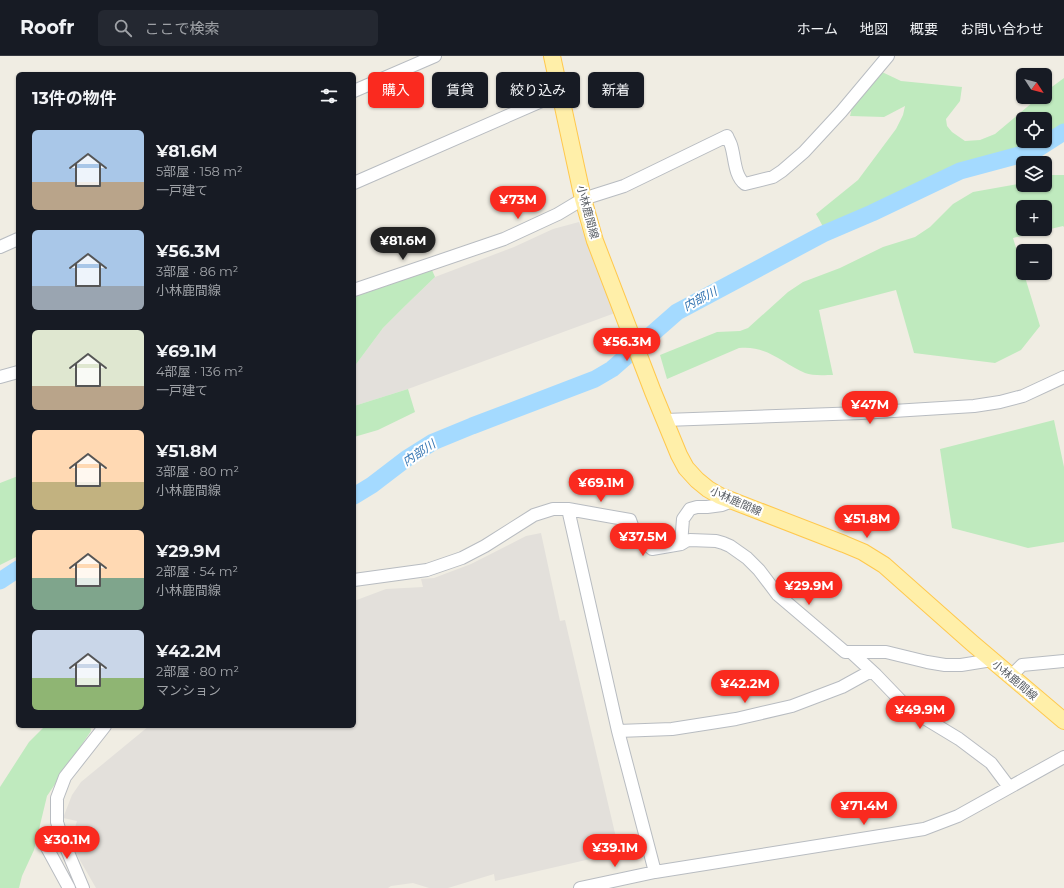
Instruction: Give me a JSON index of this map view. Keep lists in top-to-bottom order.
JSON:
{
  "streets": {
    "main road": ["小林鹿間線"]
  },
  "water": ["内部川"],
  "north": "bottom right",
  "page": {
    "header": "Roofr",
    "search": "ここで検索",
    "nav": [
      "ホーム",
      "地図",
      "概要",
      "お問い合わせ"
    ],
    "map_buttons": ["+", "−"],
    "chip": [
      "購入",
      "賃貸",
      "絞り込み",
      "新着"
    ],
    "heading": "13件の物件",
    "list": [
      {
        "name": "¥81.6M",
        "note": "5部屋 · 158 m² · 一戸建て"
      },
      {
        "name": "¥56.3M",
        "note": "3部屋 · 86 m² · 小林鹿間線"
      },
      {
        "name": "¥69.1M",
        "note": "4部屋 · 136 m² · 一戸建て"
      },
      {
        "name": "¥51.8M",
        "note": "3部屋 · 80 m² · 小林鹿間線"
      },
      {
        "name": "¥29.9M",
        "note": "2部屋 · 54 m² · 小林鹿間線"
      },
      {
        "name": "¥42.2M",
        "note": "2部屋 · 80 m² · マンション"
      }
    ],
    "price": [
      "¥73M",
      "¥81.6M",
      "¥56.3M",
      "¥47M",
      "¥69.1M",
      "¥51.8M",
      "¥37.5M",
      "¥29.9M",
      "¥42.2M",
      "¥49.9M",
      "¥71.4M",
      "¥30.1M",
      "¥39.1M"
    ]
  }
}
